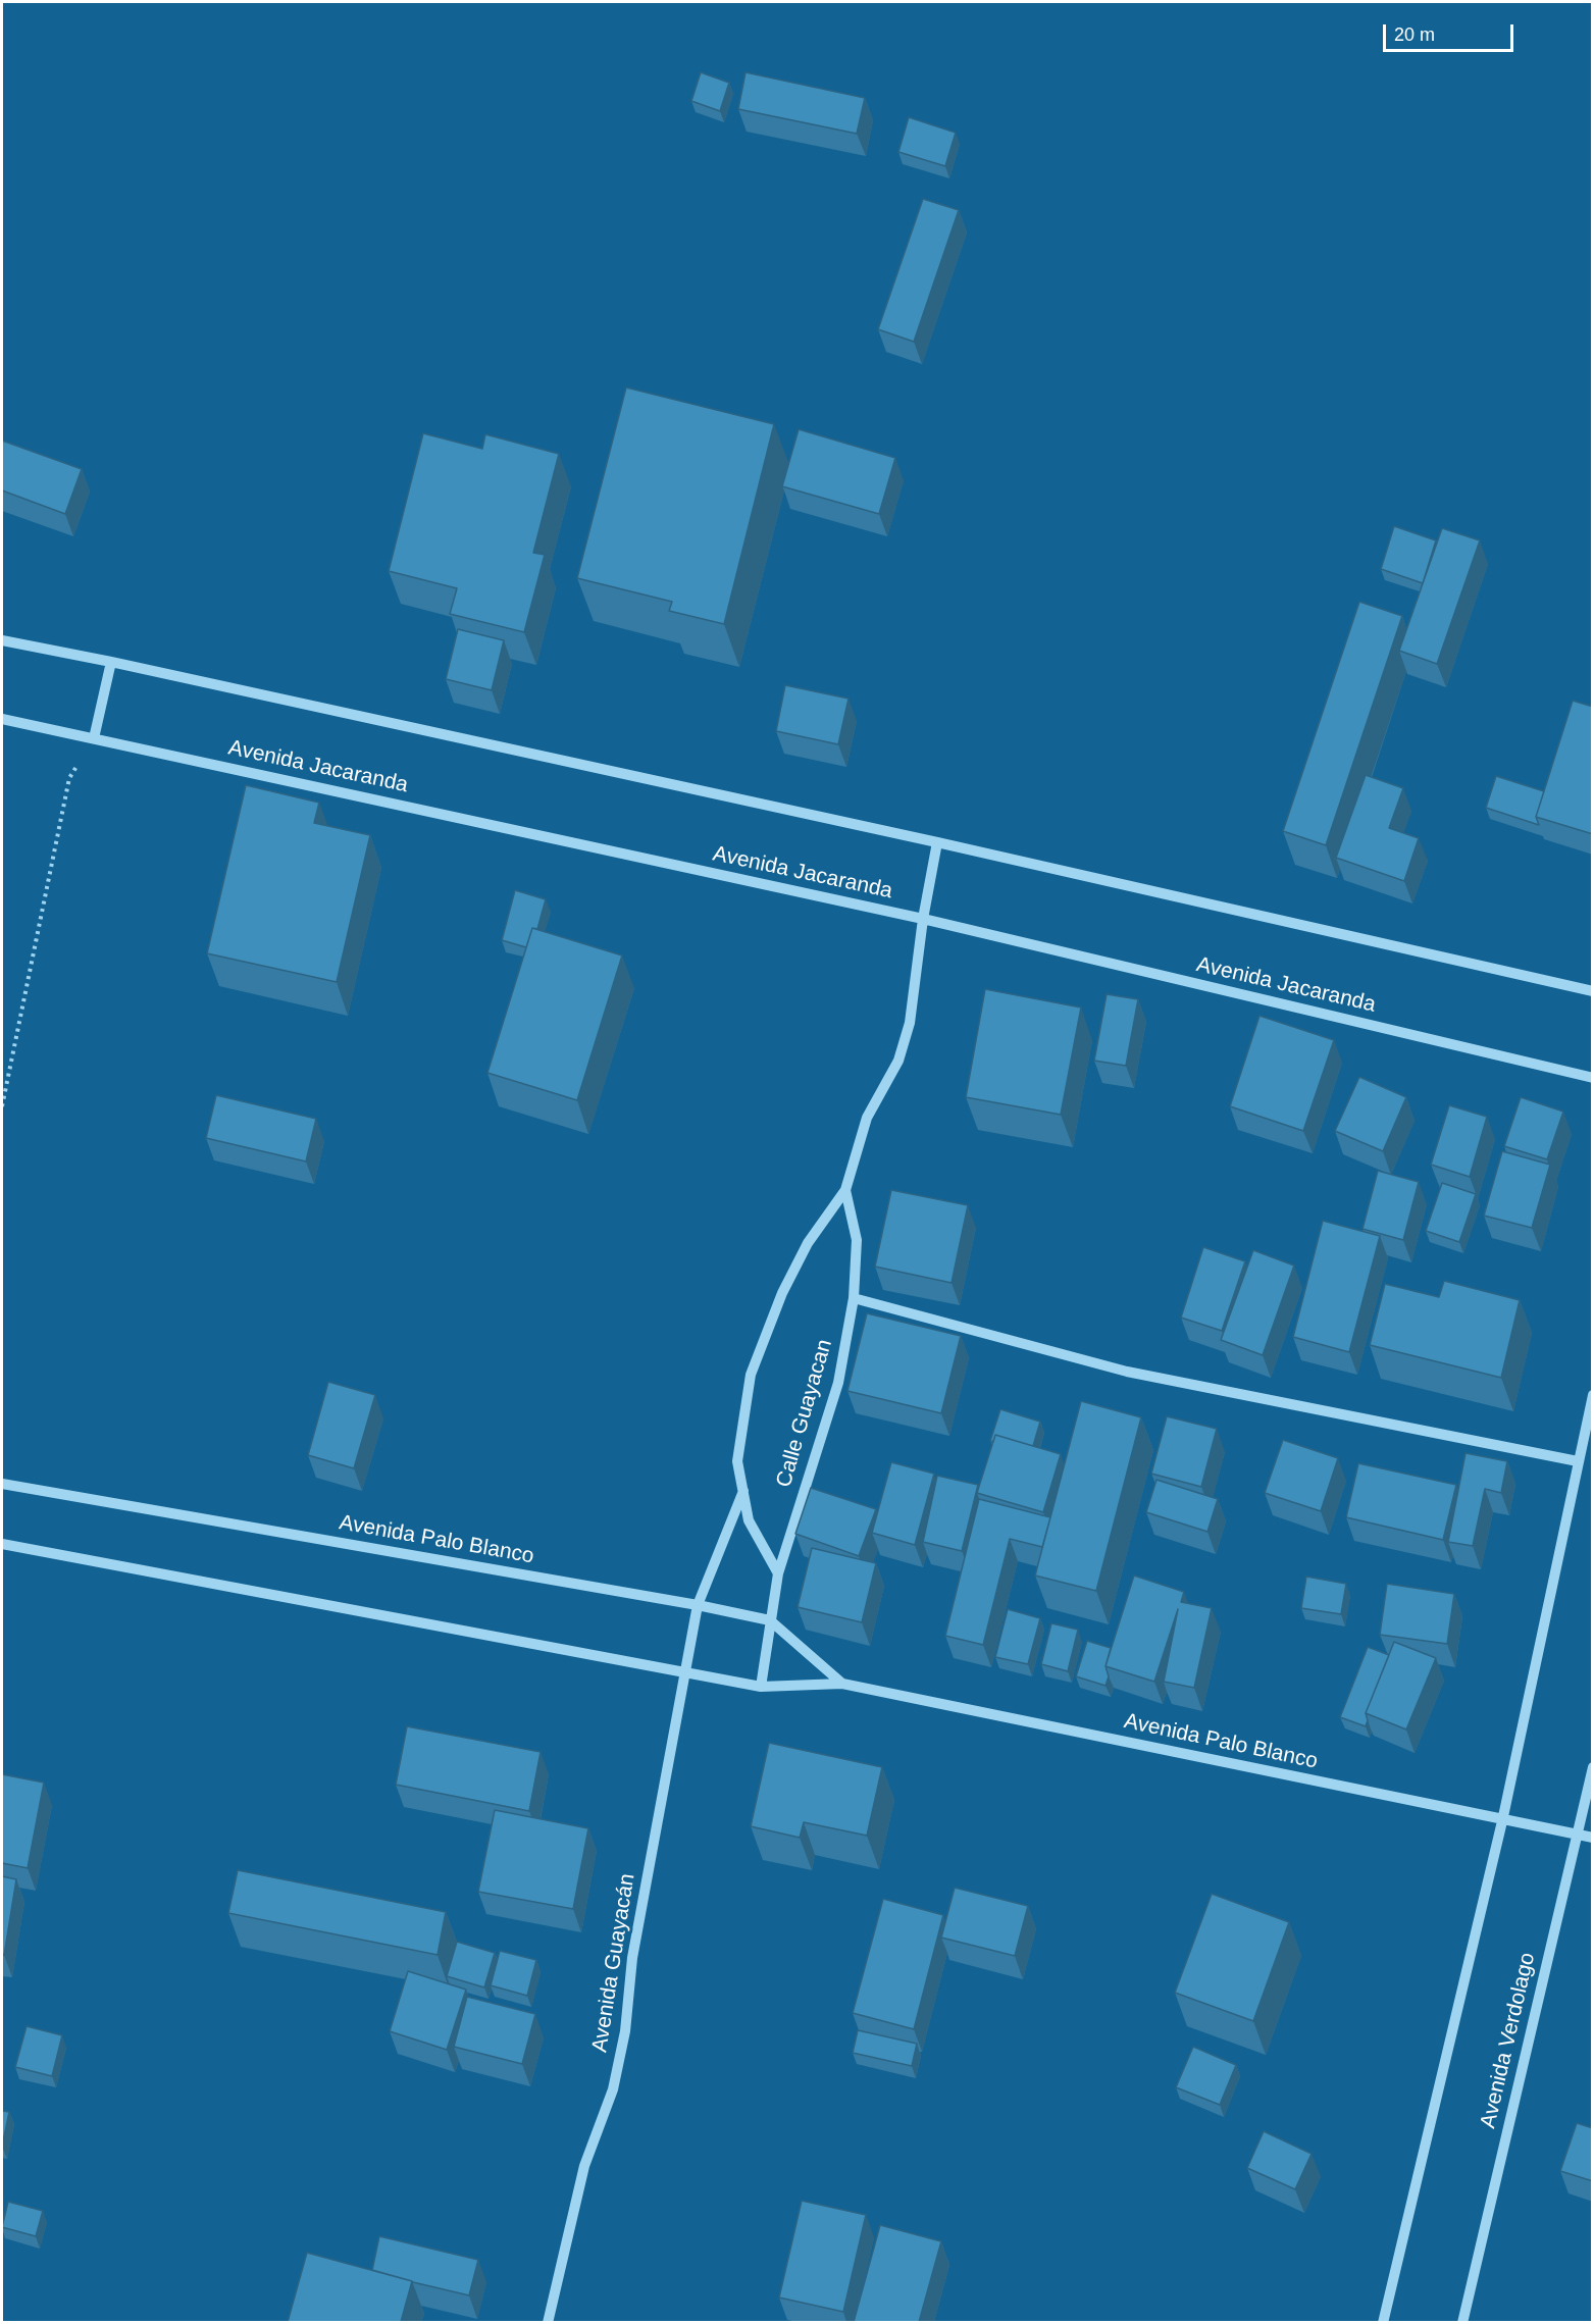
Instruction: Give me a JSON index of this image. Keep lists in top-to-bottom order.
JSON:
{
  "streets": {
    "street": [
      "Avenida Jacaranda",
      "Calle Guayacan",
      "Avenida Palo Blanco",
      "Avenida Guayacán",
      "Avenida Verdolago"
    ]
  },
  "crossings": [
    ["Avenida Jacaranda", "Calle Guayacan"],
    ["Calle Guayacan", "Avenida Palo Blanco"],
    ["Calle Guayacan", "Avenida Guayacán"],
    ["Avenida Palo Blanco", "Avenida Guayacán"],
    ["Avenida Palo Blanco", "Avenida Verdolago"]
  ],
  "scale_bar": "20 m"
}
